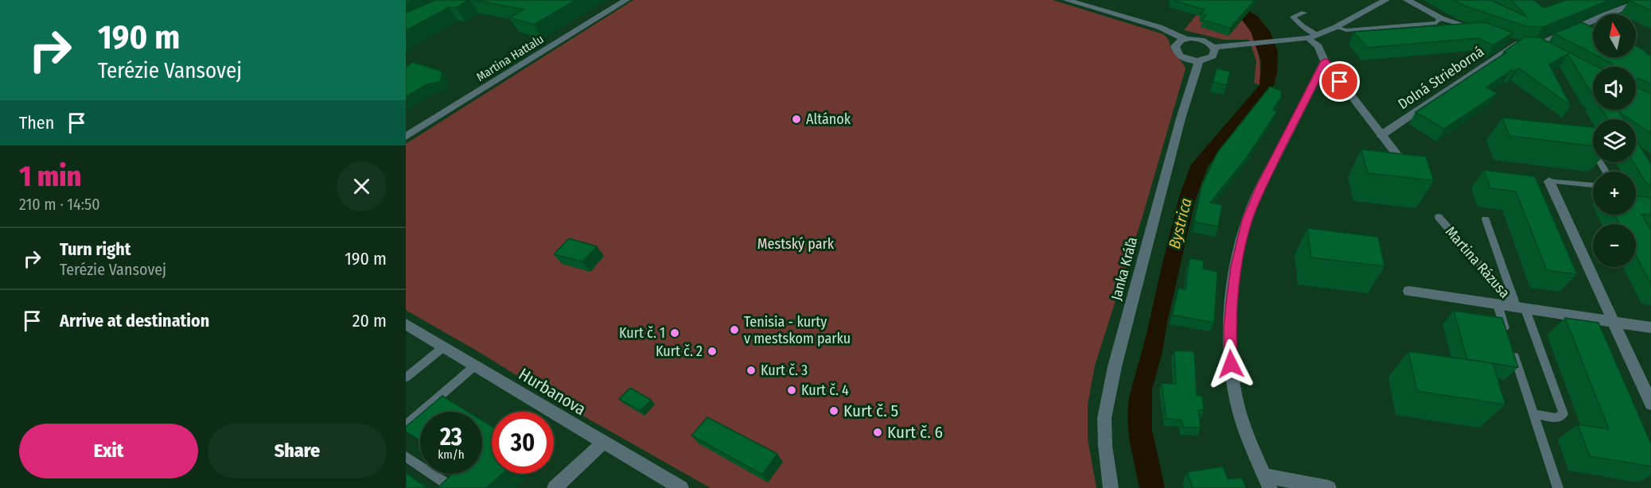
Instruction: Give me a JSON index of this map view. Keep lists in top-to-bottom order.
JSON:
{
  "streets": {
    "street": [
      "Martina Hattalu",
      "Dolná Strieborná",
      "Martina Rázusa",
      "Janka Kráľa",
      "Hurbanova"
    ]
  },
  "water": ["Bystrica"],
  "parks": ["Mestský park"],
  "places": [
    "Altánok",
    "Tenisia - kurty v mestskom parku",
    "Kurt č. 1",
    "Kurt č. 2",
    "Kurt č. 3",
    "Kurt č. 4",
    "Kurt č. 5",
    "Kurt č. 6"
  ],
  "north": "top",
  "page": {
    "turn": ["190 m", "Terézie Vansovej"],
    "map_buttons": ["+", "−"],
    "then": "Then",
    "heading": ["1 min", "210 m · 14:50"],
    "list": [
      {
        "name": "Turn right",
        "note": "Terézie Vansovej",
        "value": "190 m"
      },
      {
        "name": "Arrive at destination",
        "value": "20 m"
      }
    ],
    "speed": "23 km/h",
    "limit": "30",
    "buttons": ["Exit", "Share"]
  }
}
